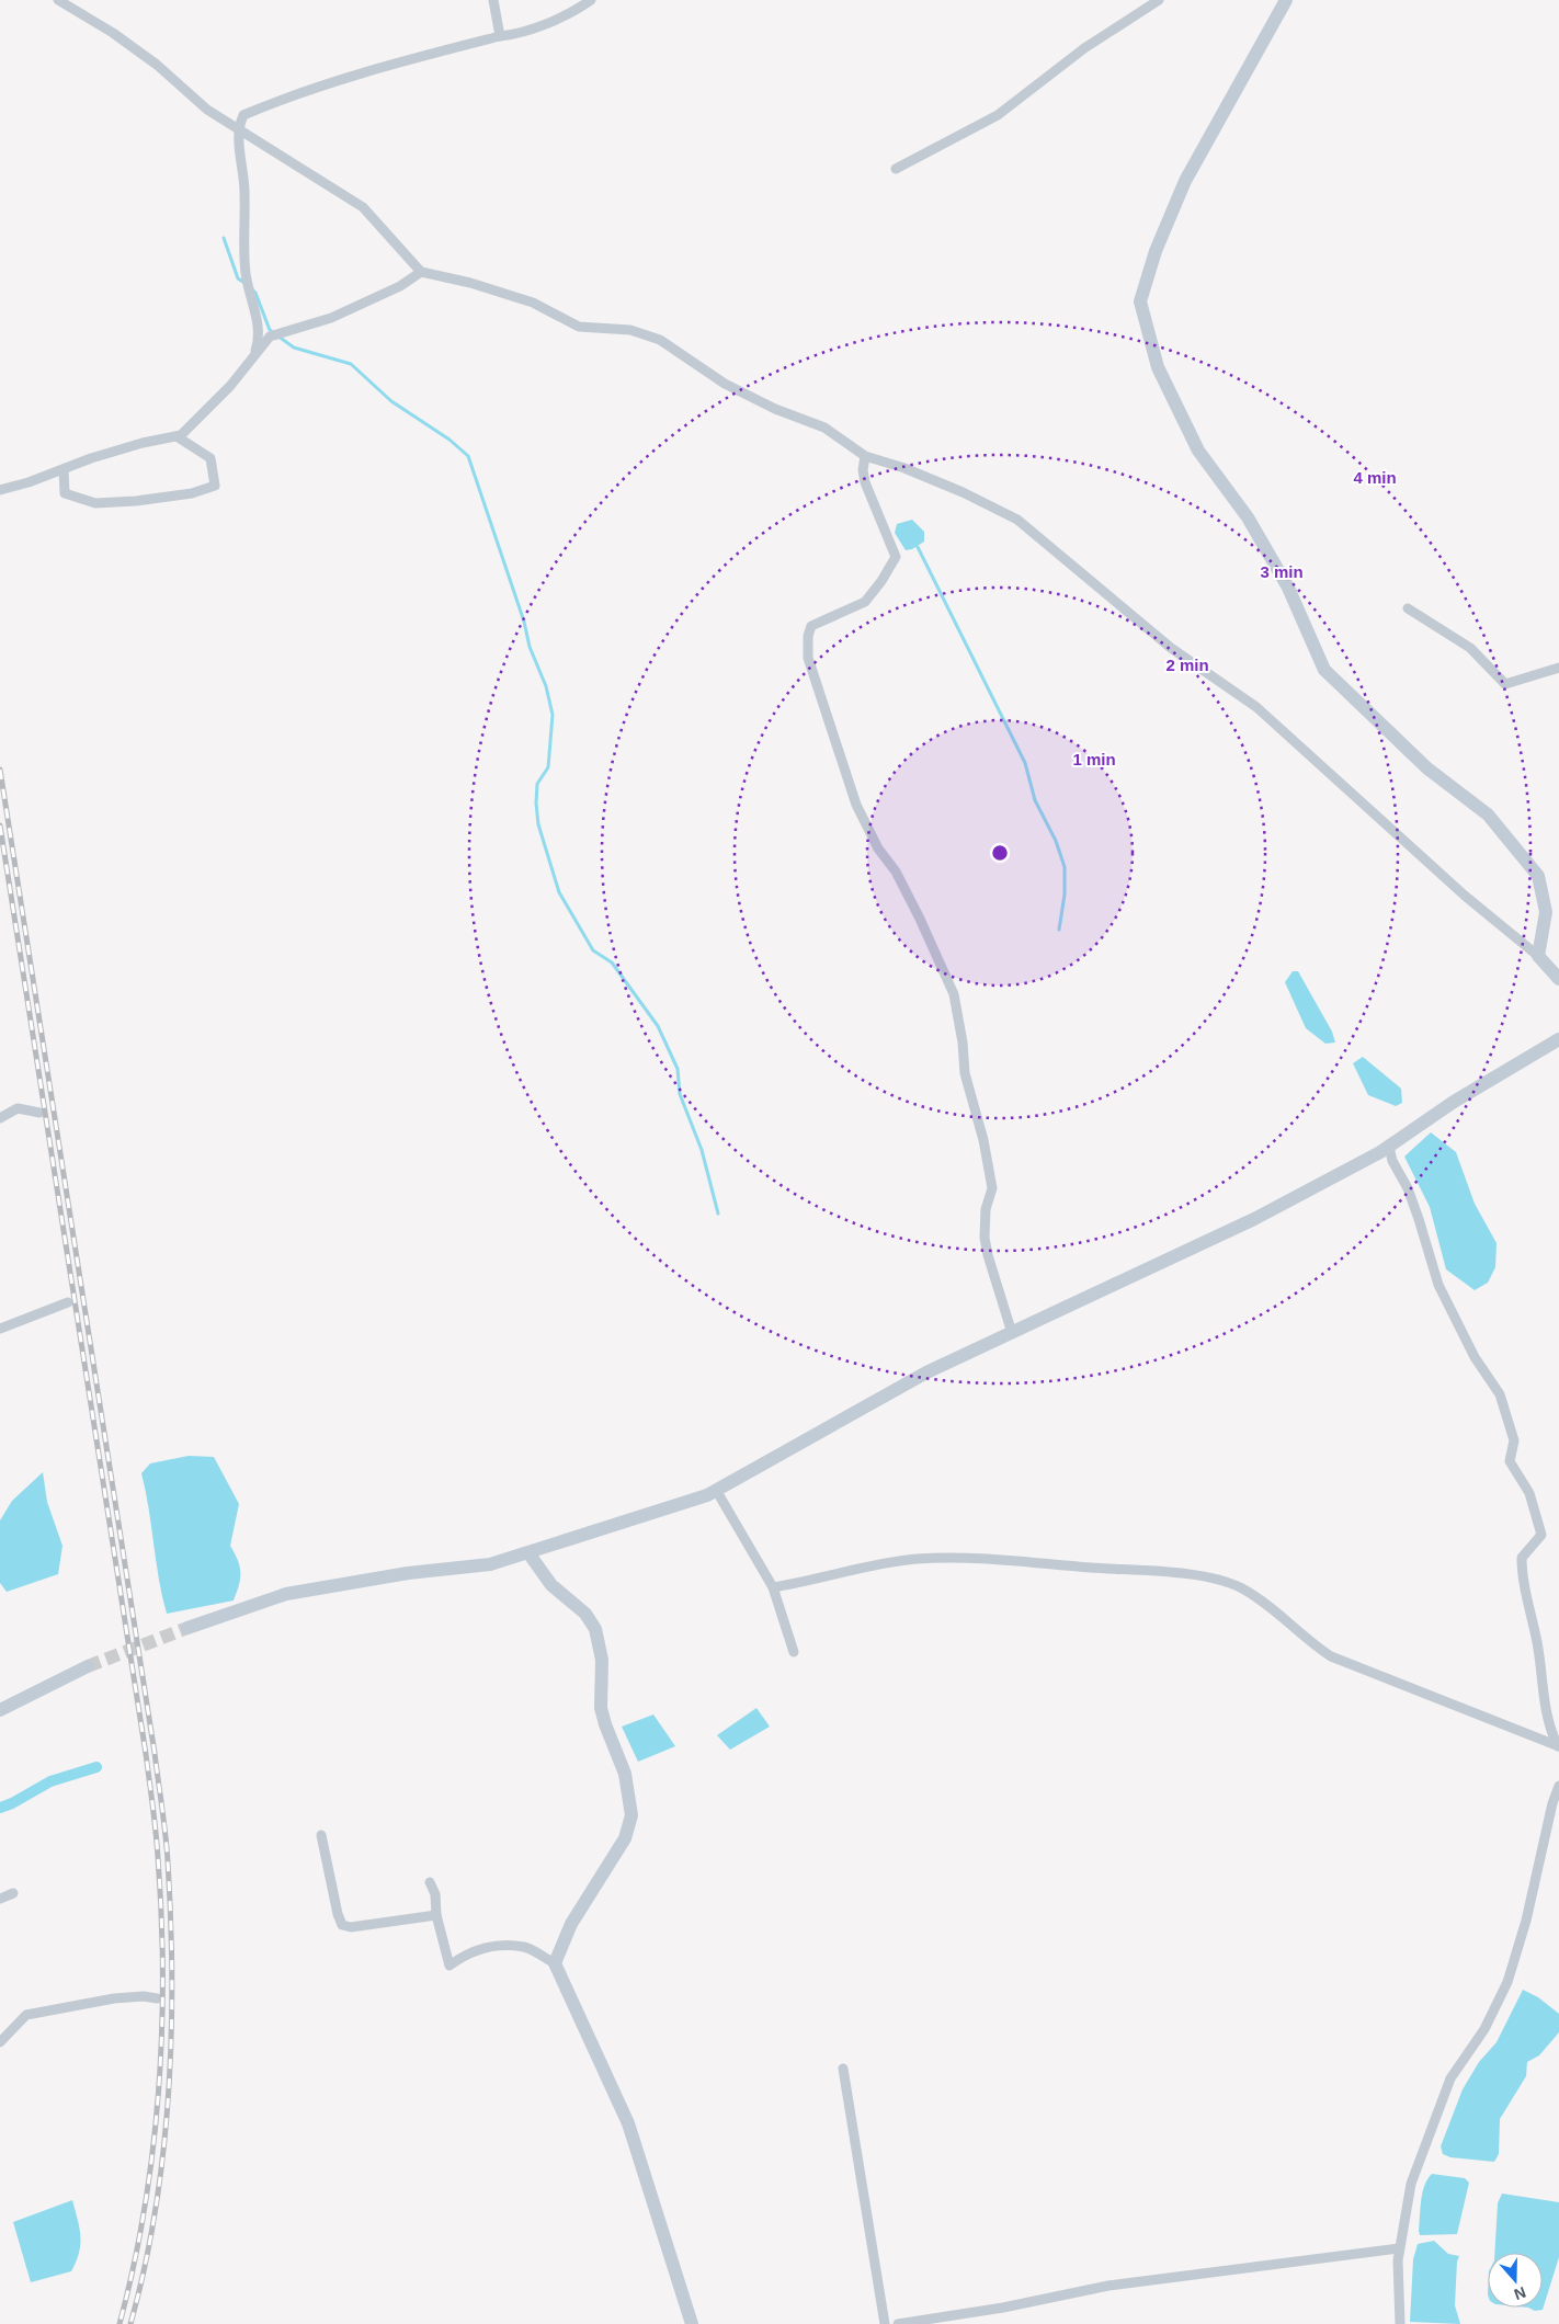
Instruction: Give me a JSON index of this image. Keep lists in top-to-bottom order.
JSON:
{
  "north": "bottom",
  "rings": [
    "4 min",
    "3 min",
    "2 min",
    "1 min"
  ]
}
